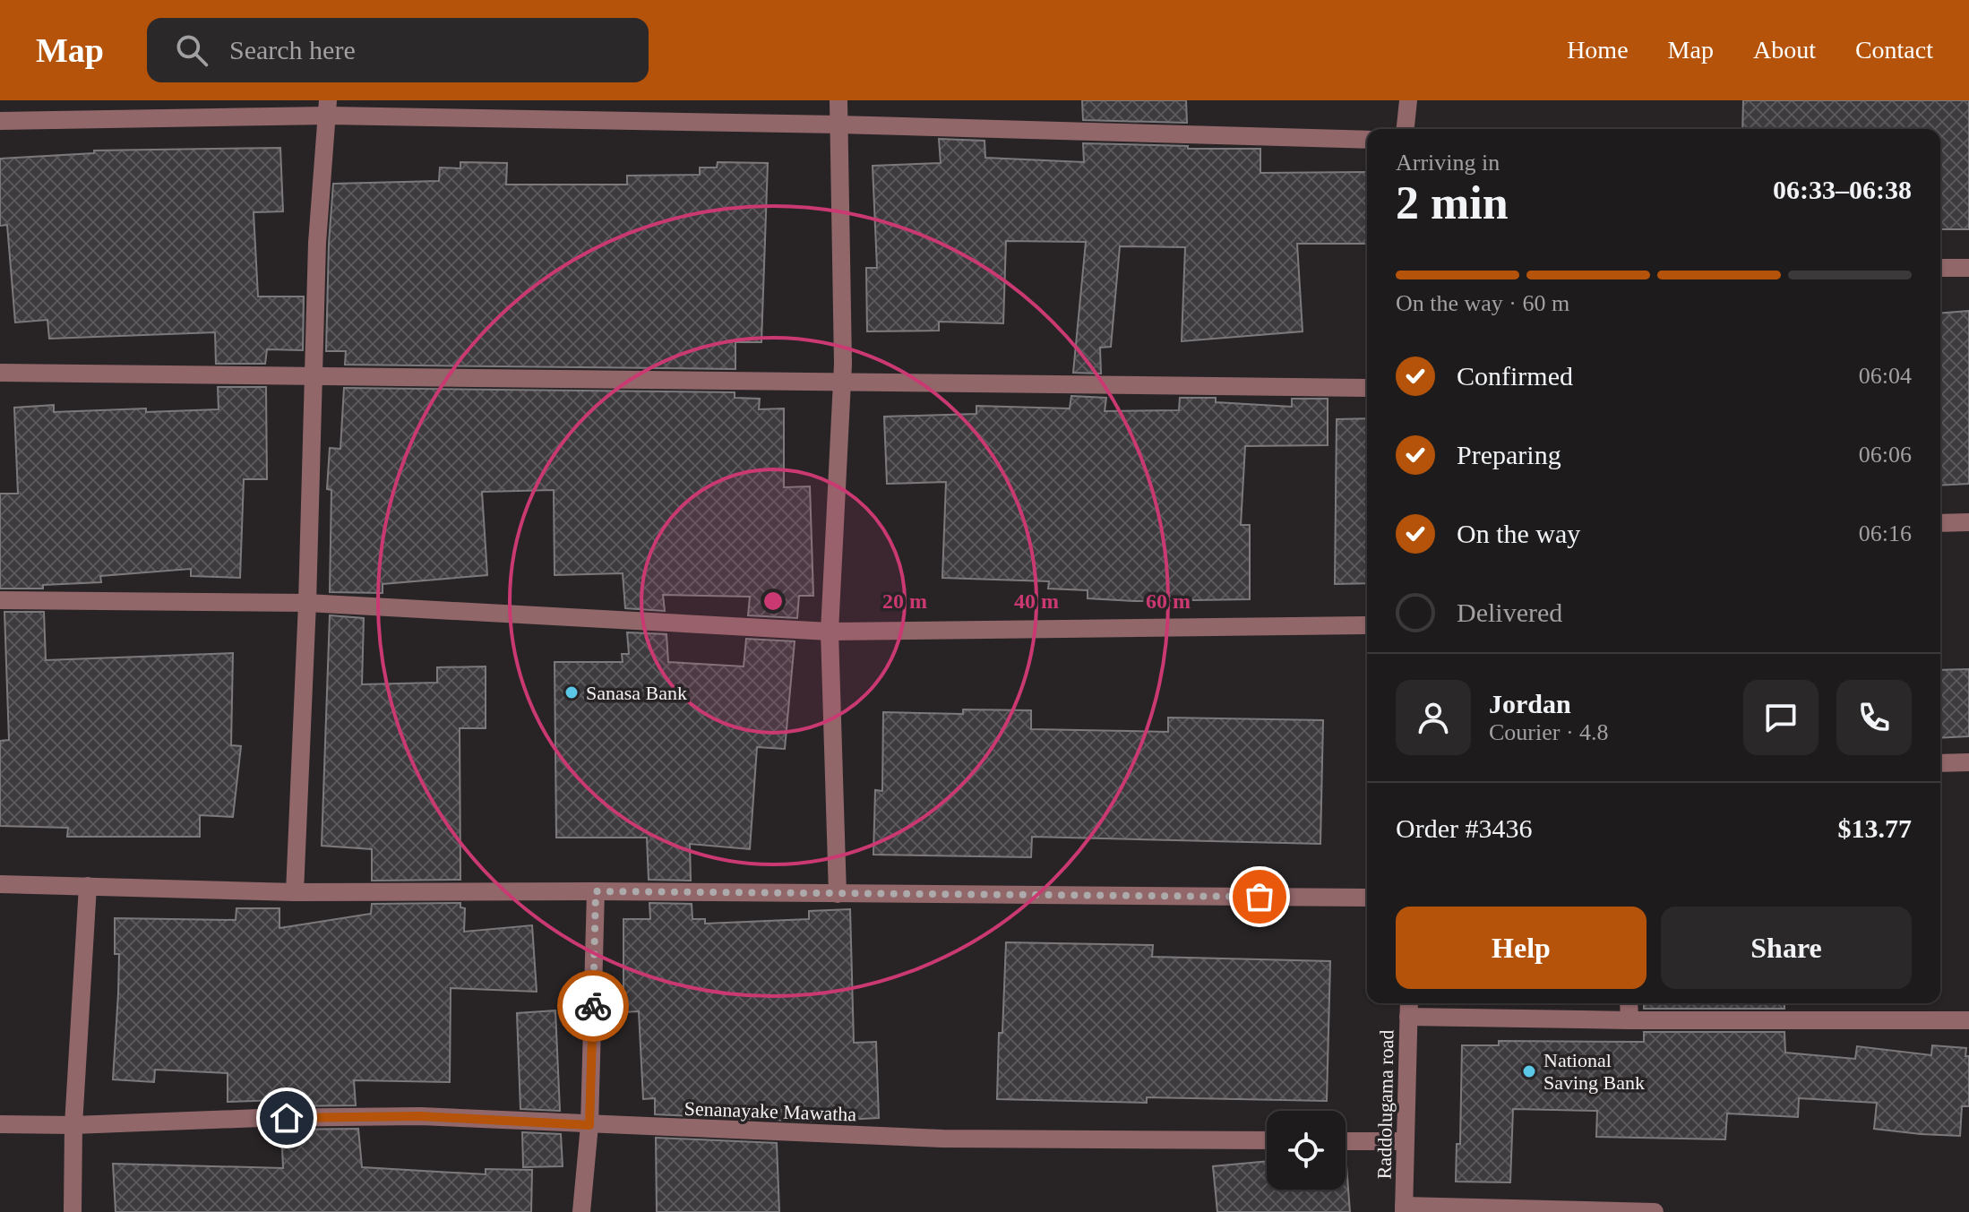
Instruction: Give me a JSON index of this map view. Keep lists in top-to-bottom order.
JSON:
{
  "streets": {
    "street": ["Raddolugama road", "Senanayake Mawatha"]
  },
  "places": ["Sanasa Bank", "National Saving Bank"],
  "page": {
    "header": "Map",
    "search": "Search here",
    "nav": [
      "Home",
      "Map",
      "About",
      "Contact"
    ],
    "heading": ["2 min", "Arriving in", "06:33–06:38"],
    "panel": [
      "Jordan",
      "Courier · 4.8",
      "Order #3436",
      "$13.77"
    ],
    "bar": "On the way · 60 m",
    "list": [
      ["Confirmed", "06:04"],
      ["Preparing", "06:06"],
      ["On the way", "06:16"],
      "Delivered"
    ],
    "buttons": ["Help", "Share"]
  },
  "rings": ["20 m", "40 m", "60 m"]
}
